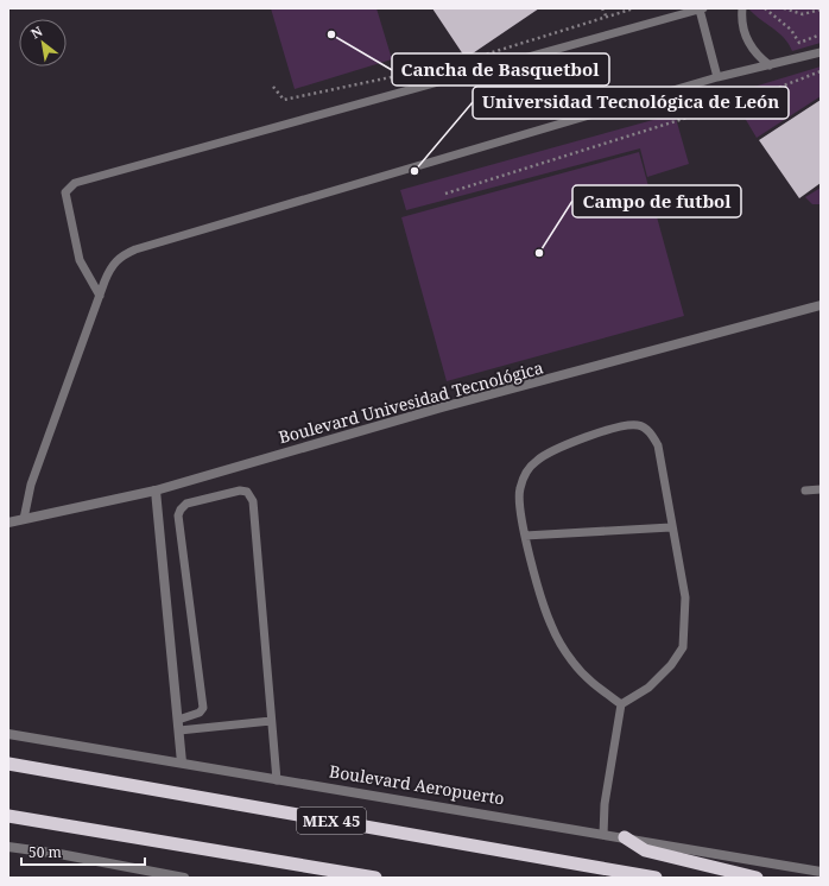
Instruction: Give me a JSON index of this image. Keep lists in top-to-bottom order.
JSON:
{
  "streets": {
    "highway": ["MEX 45"],
    "street": ["Boulevard Univesidad Tecnológica", "Boulevard Aeropuerto"]
  },
  "places": ["Cancha de Basquetbol", "Universidad Tecnológica de León", "Campo de futbol"],
  "scale_bar": "50 m",
  "north": "top left"
}
